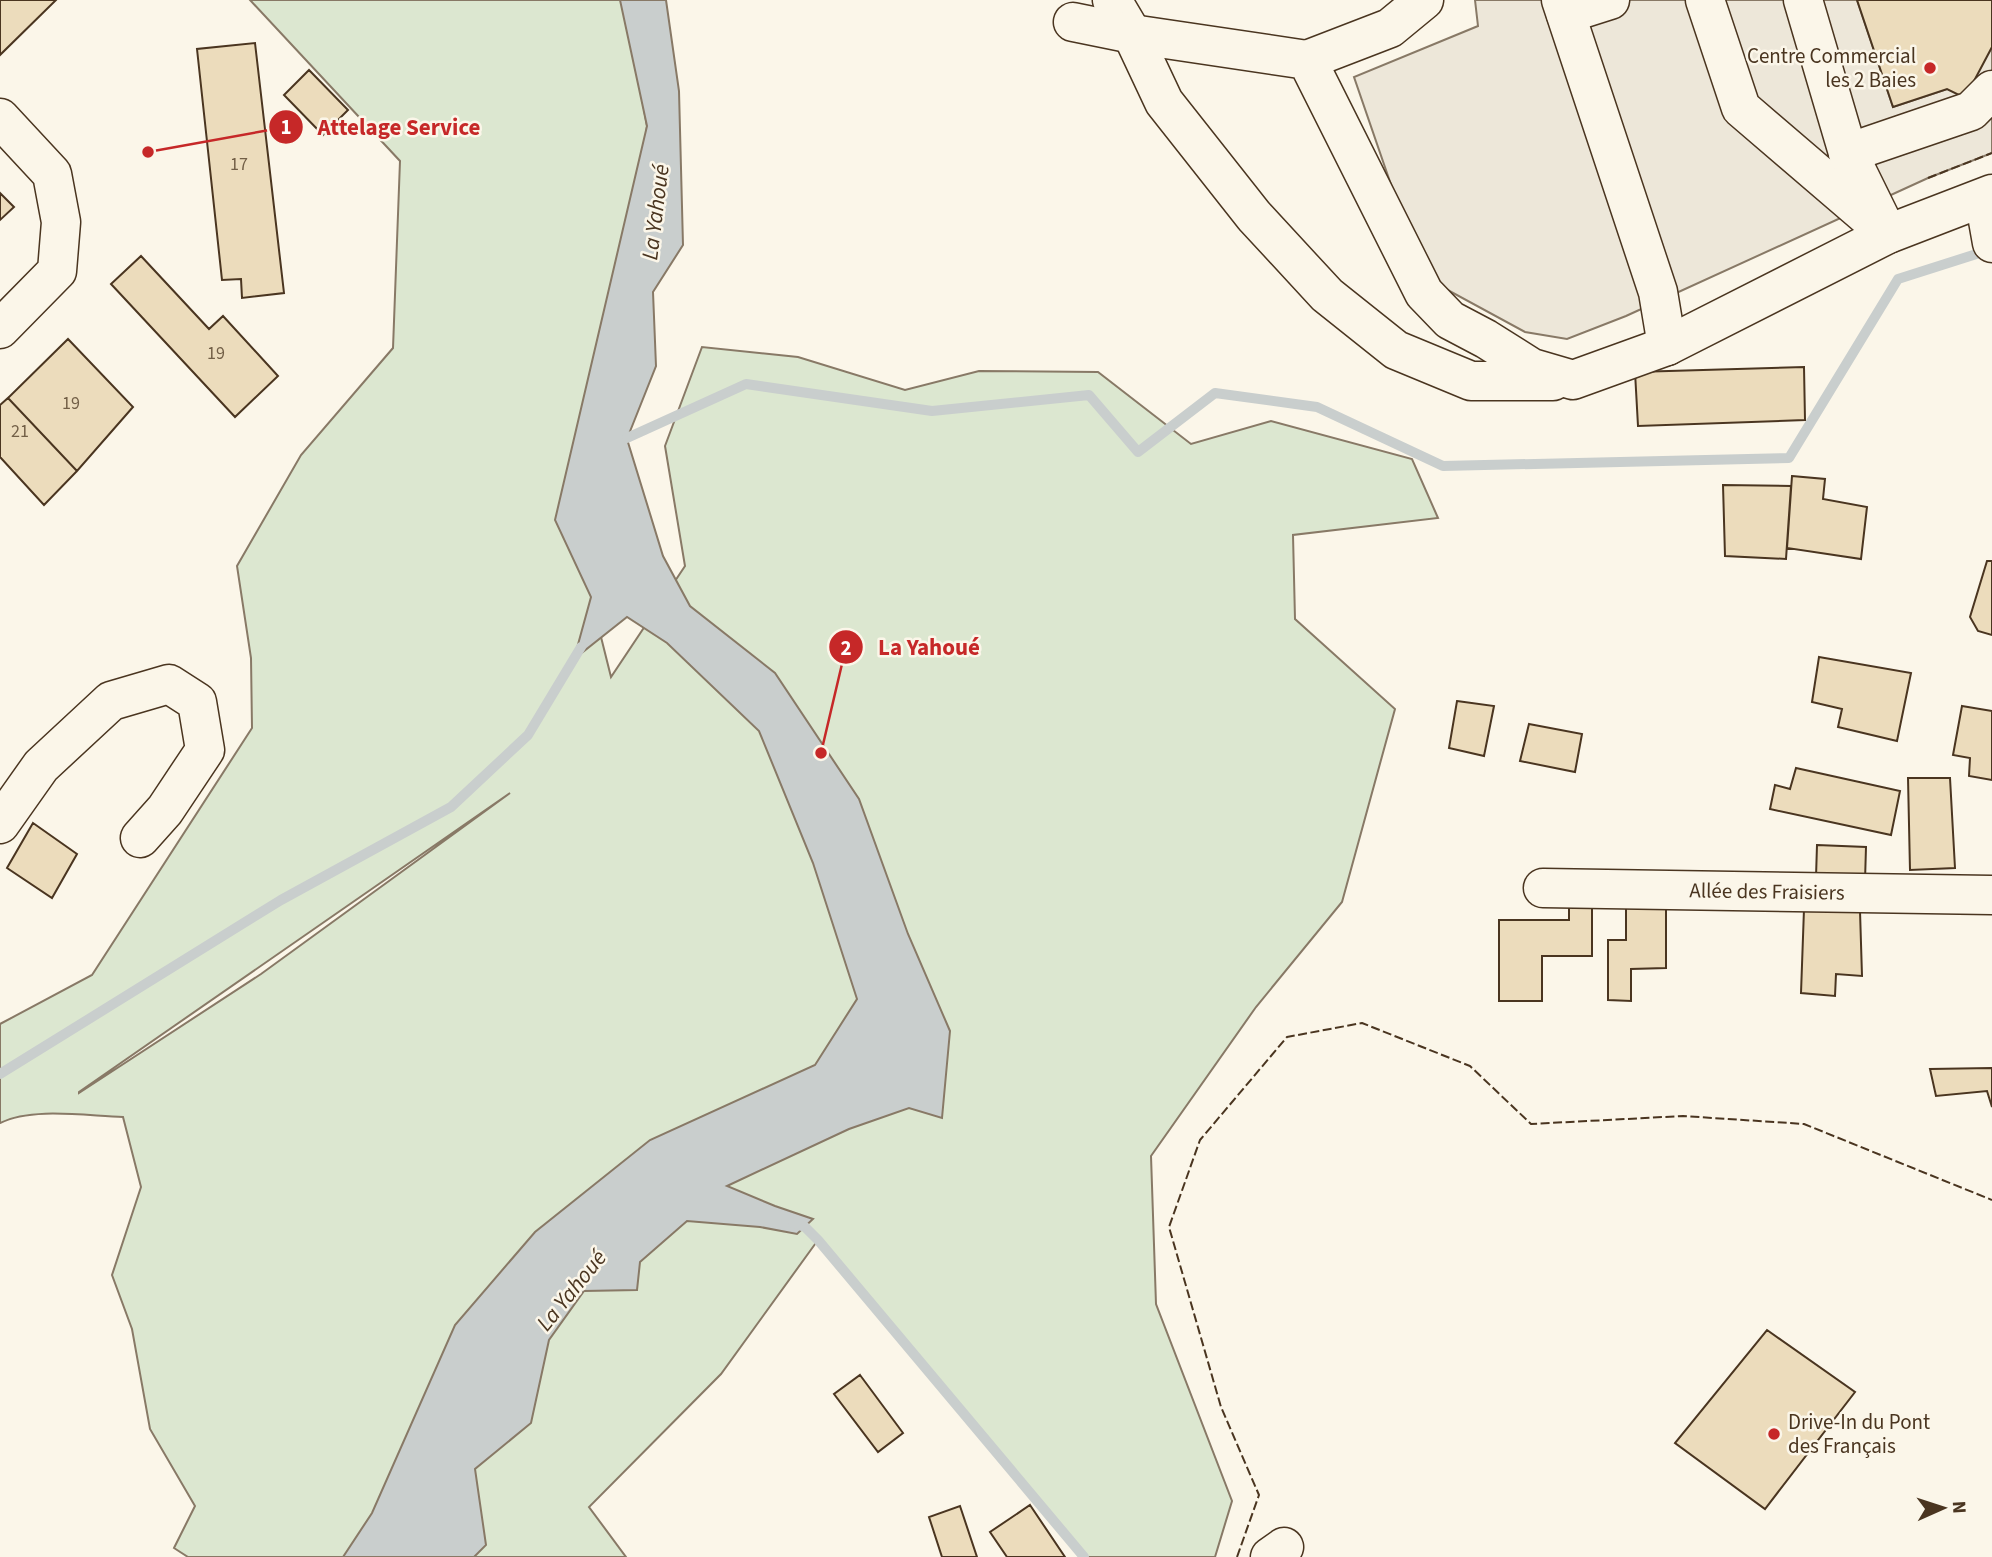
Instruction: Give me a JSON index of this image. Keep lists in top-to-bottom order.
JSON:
{
  "streets": {
    "street": ["Allée des Fraisiers"]
  },
  "water": ["La Yahoué"],
  "places": [
    "Centre Commercial les 2 Baies",
    "Attelage Service",
    "La Yahoué",
    "Drive-In du Pont des Français"
  ],
  "house_numbers": [
    "17",
    "19",
    "19",
    "21"
  ],
  "north": "right"
}
